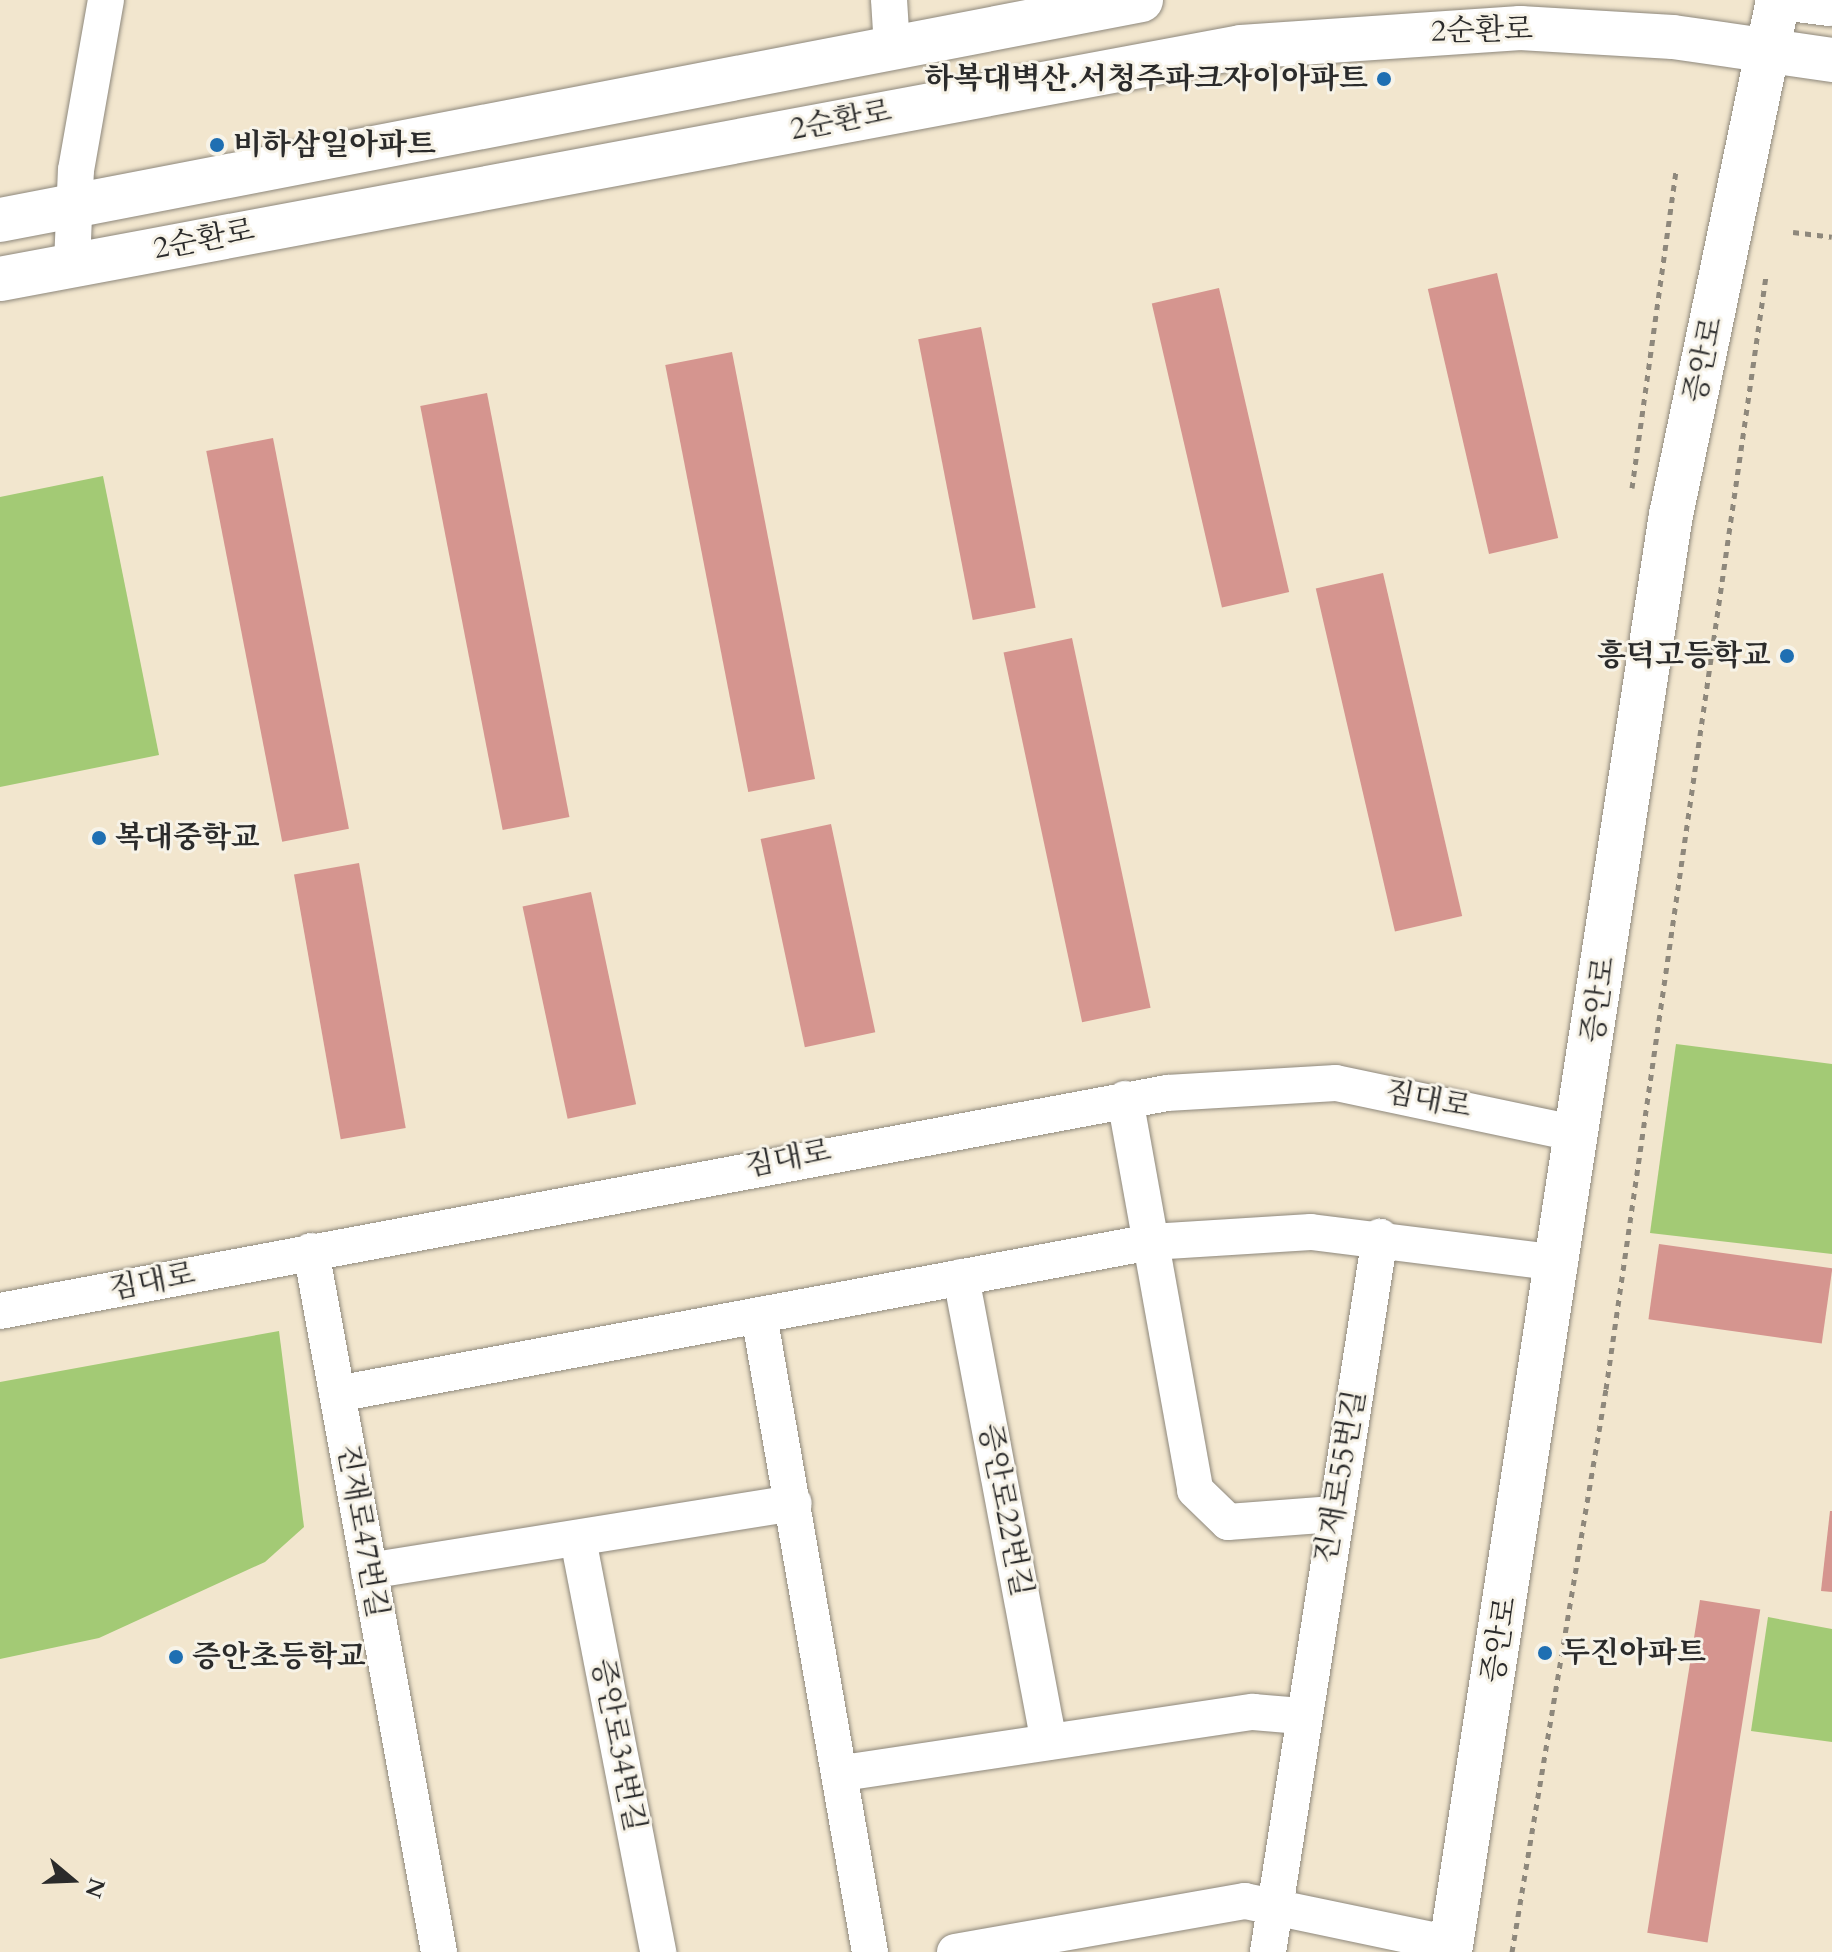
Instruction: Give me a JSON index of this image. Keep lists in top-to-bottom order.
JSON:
{
  "streets": {
    "main road": ["2순환로", "증안로"],
    "street": [
      "짐대로",
      "진재로55번길",
      "증안로22번길",
      "진재로47번길",
      "증안로34번길"
    ]
  },
  "crossings": [
    ["2순환로", "증안로"],
    ["증안로", "짐대로"],
    ["짐대로", "진재로47번길"]
  ],
  "places": [
    "하복대벽산.서청주파크자이아파트",
    "비하삼일아파트",
    "흥덕고등학교",
    "복대중학교",
    "두진아파트",
    "증안초등학교"
  ],
  "north": "right"
}
